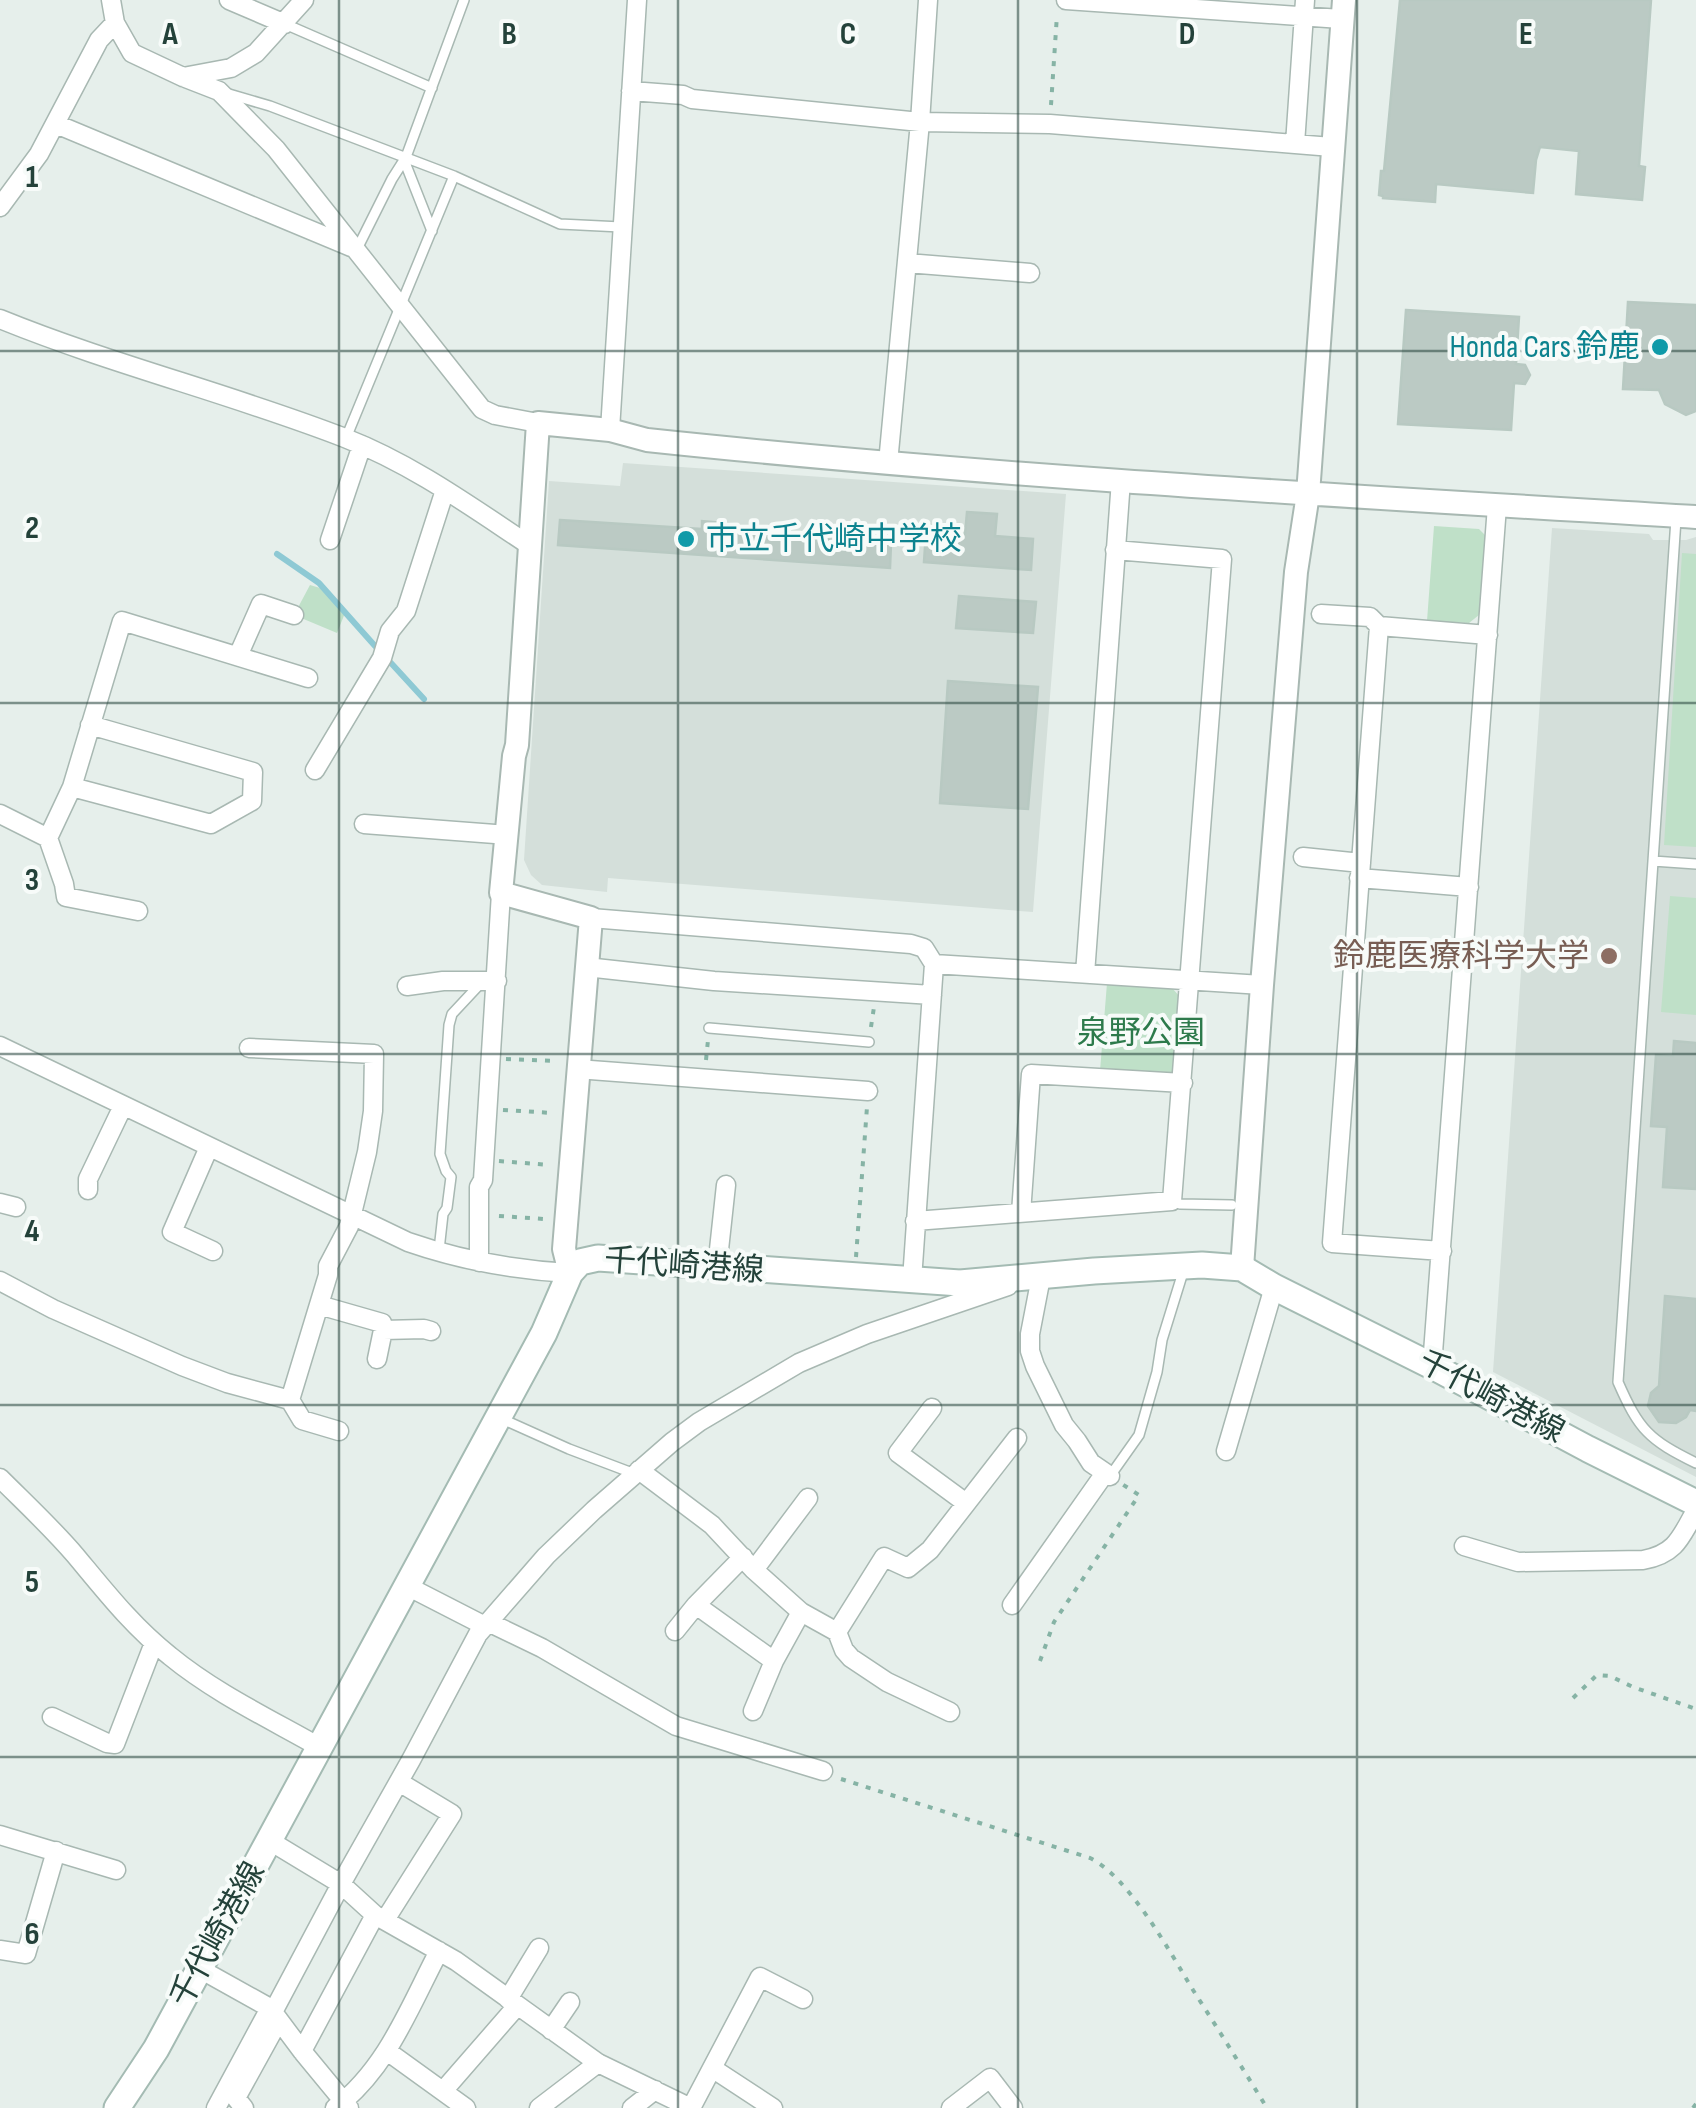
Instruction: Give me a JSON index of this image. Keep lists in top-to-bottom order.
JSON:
{
  "streets": {
    "main road": ["千代崎港線"]
  },
  "parks": ["泉野公園"],
  "places": ["Honda Cars 鈴鹿", "市立千代崎中学校", "鈴鹿医療科学大学"],
  "grid": {
    "columns": [
      "A",
      "B",
      "C",
      "D",
      "E"
    ],
    "rows": [
      "1",
      "2",
      "3",
      "4",
      "5",
      "6"
    ]
  }
}
